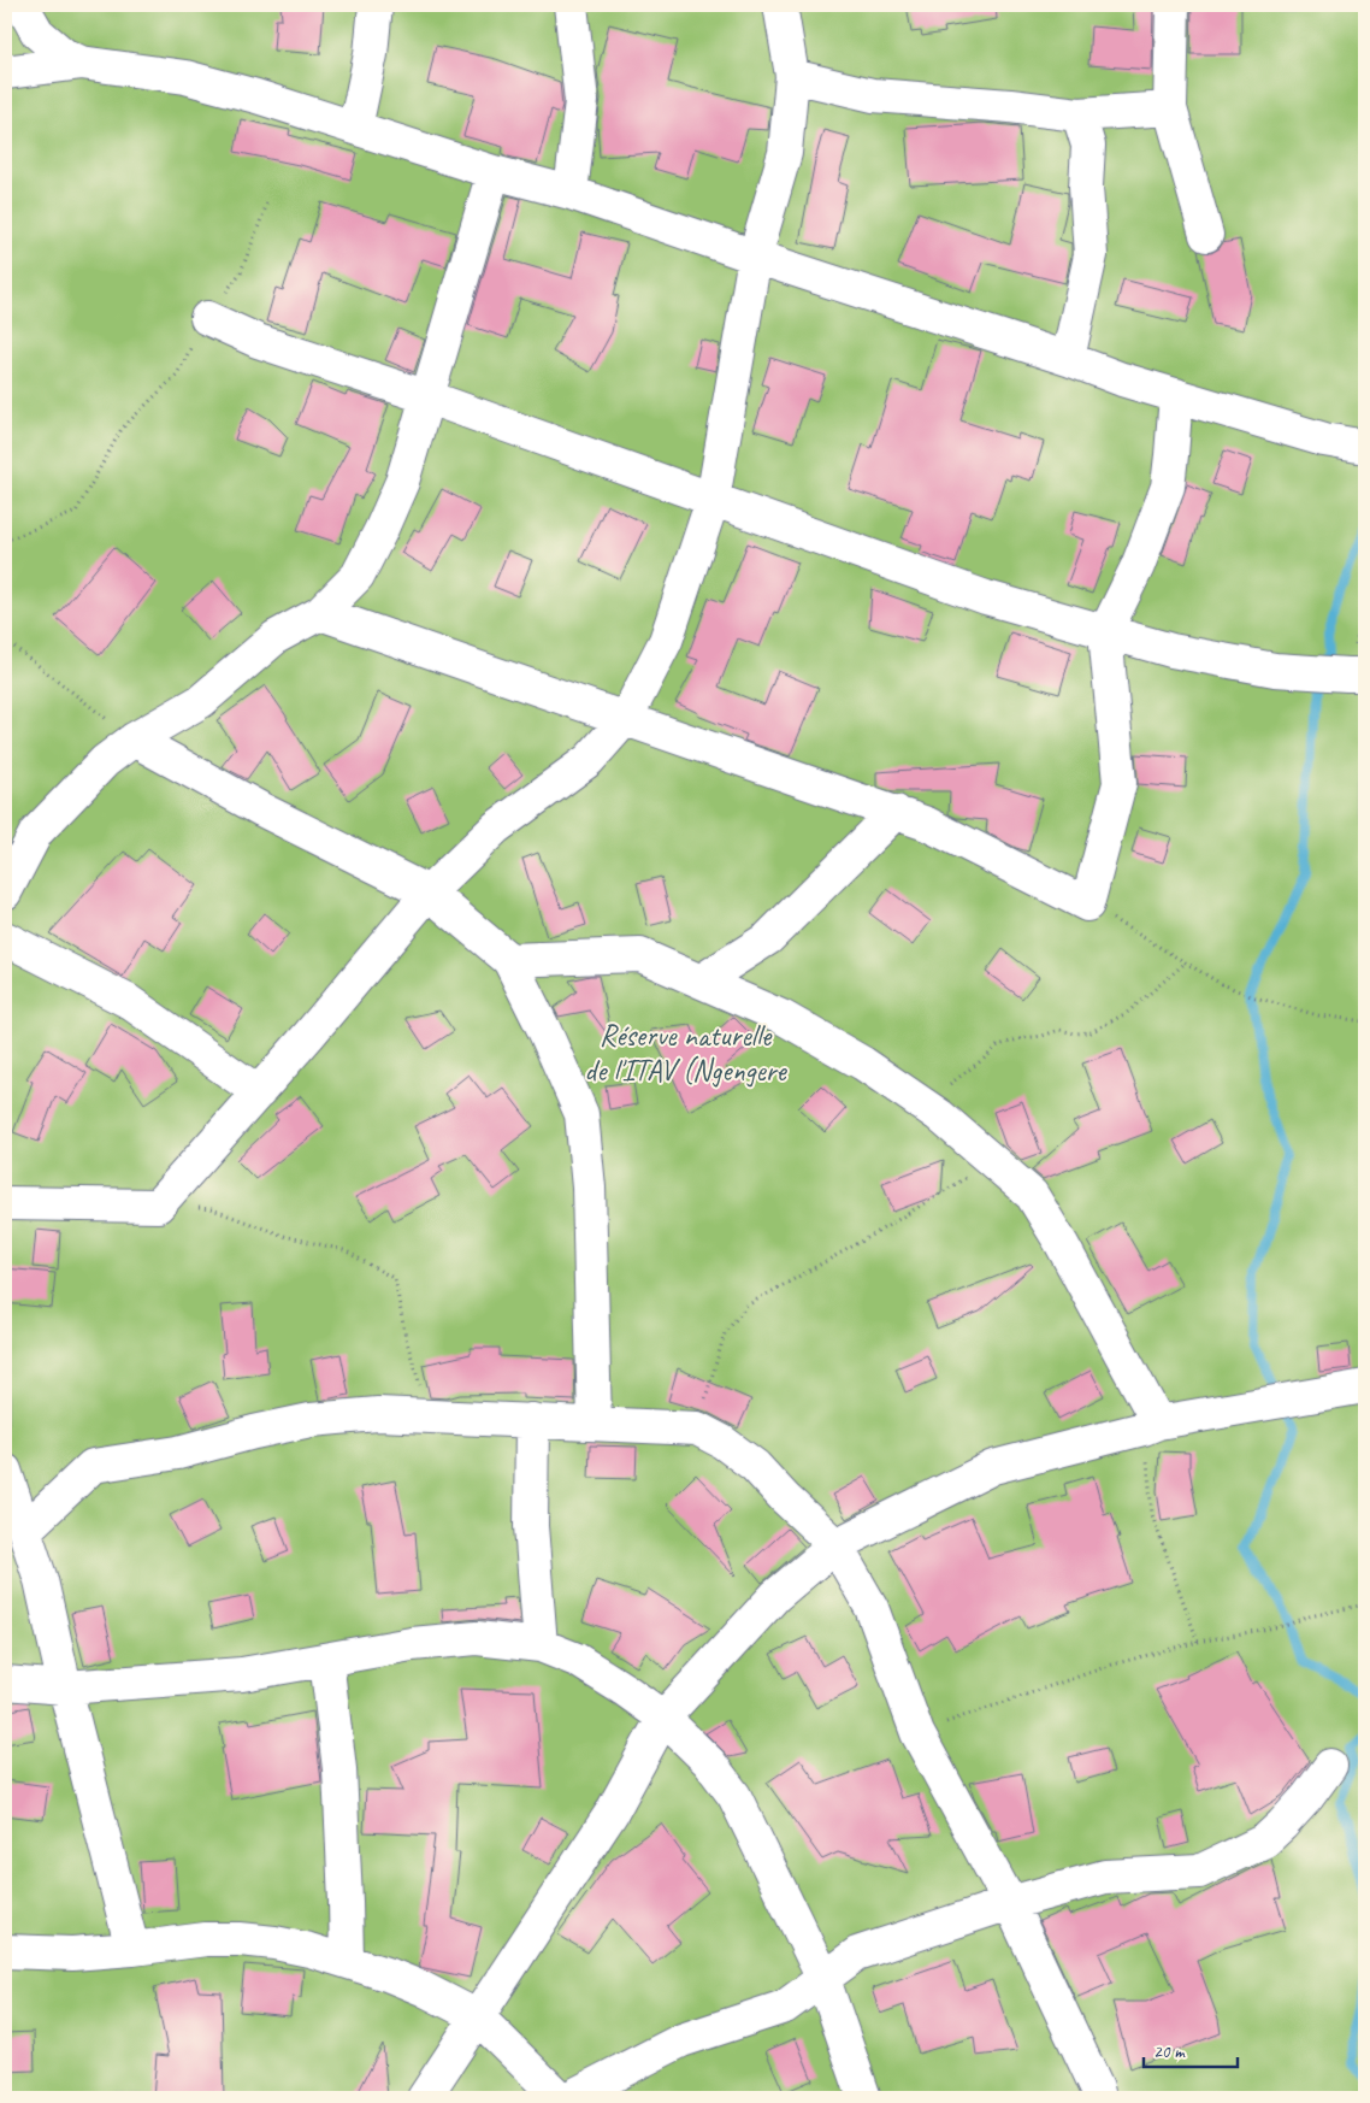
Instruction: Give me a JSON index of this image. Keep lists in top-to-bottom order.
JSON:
{
  "parks": ["Réserve naturelle de l'ITAV (Ngengere"],
  "scale_bar": "20 m"
}
